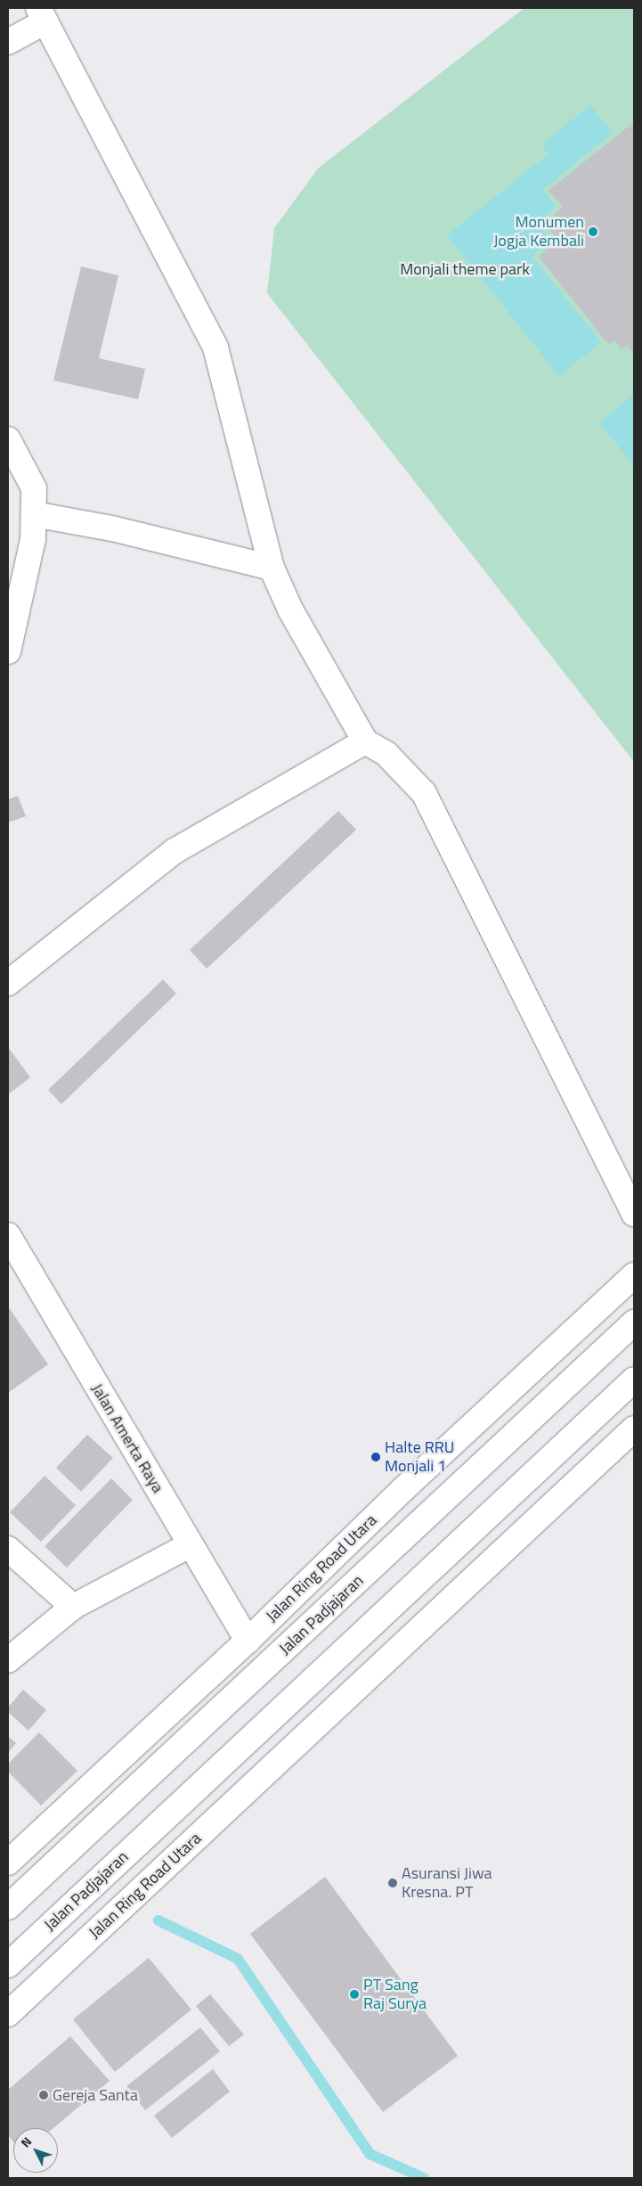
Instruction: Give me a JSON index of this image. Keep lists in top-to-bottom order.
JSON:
{
  "streets": {
    "main road": ["Jalan Amerta Raya", "Jalan Ring Road Utara", "Jalan Padjajaran"]
  },
  "crossings": [
    ["Jalan Amerta Raya", "Jalan Ring Road Utara"]
  ],
  "parks": ["Monjali theme park"],
  "places": [
    "Monumen Jogja Kembali",
    "Halte RRU Monjali 1",
    "Asuransi Jiwa Kresna. PT",
    "PT Sang Raj Surya",
    "Gereja Santa"
  ],
  "north": "top left"
}
